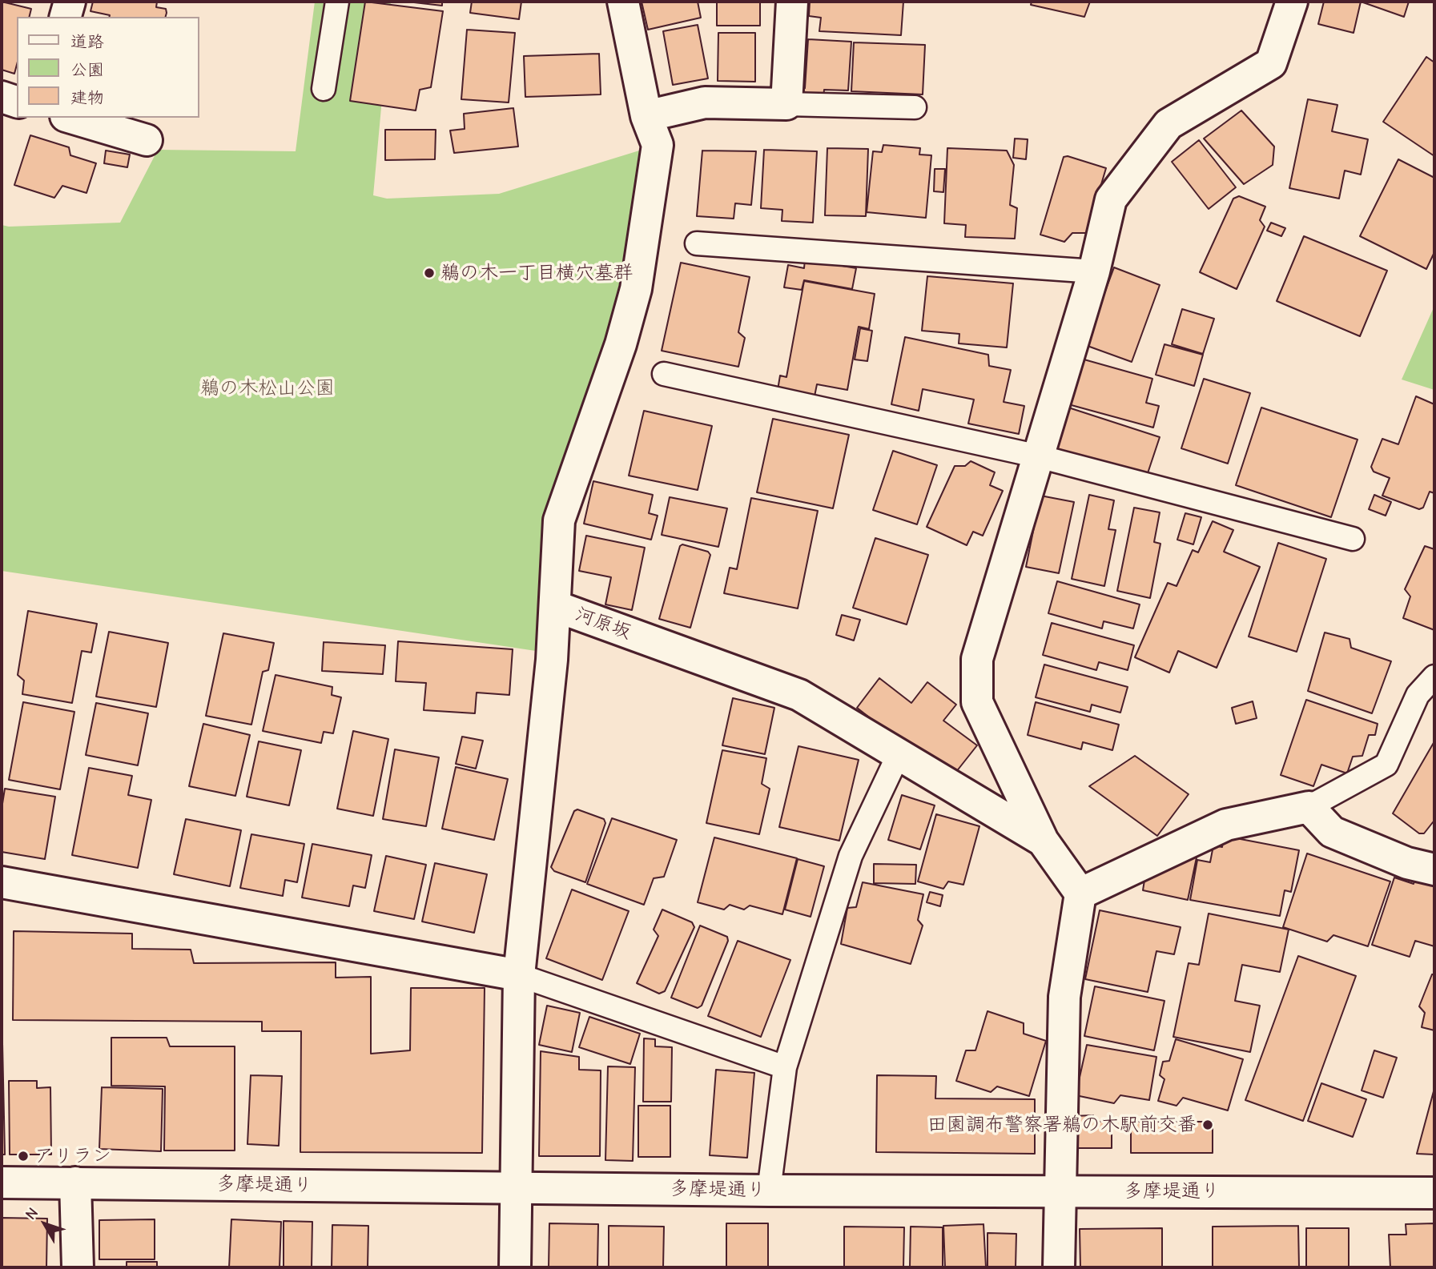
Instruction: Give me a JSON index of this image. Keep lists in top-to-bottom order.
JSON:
{
  "streets": {
    "street": ["河原坂", "多摩堤通り"]
  },
  "parks": ["鵜の木松山公園"],
  "places": ["鵜の木一丁目横穴墓群", "田園調布警察署鵜の木駅前交番", "アリラン"],
  "legend": ["道路", "公園", "建物"],
  "north": "top left"
}
